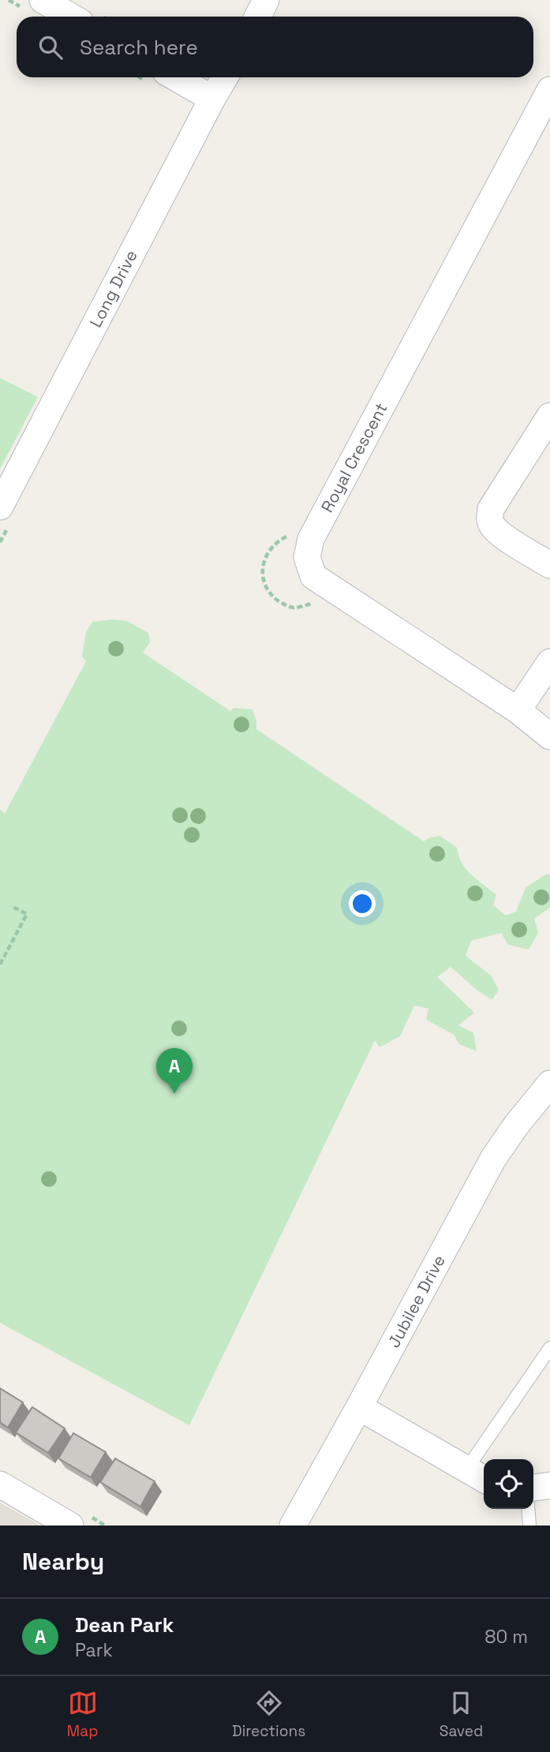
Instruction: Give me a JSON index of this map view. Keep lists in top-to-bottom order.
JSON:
{
  "streets": {
    "street": ["Long Drive", "Royal Crescent", "Jubilee Drive"]
  },
  "page": {
    "search": "Search here",
    "pins": "A",
    "heading": "Nearby",
    "list": [
      {
        "mark": "A",
        "name": "Dean Park",
        "note": "Park",
        "value": "80 m"
      }
    ],
    "nav": ["Map", "Directions", "Saved"]
  }
}
